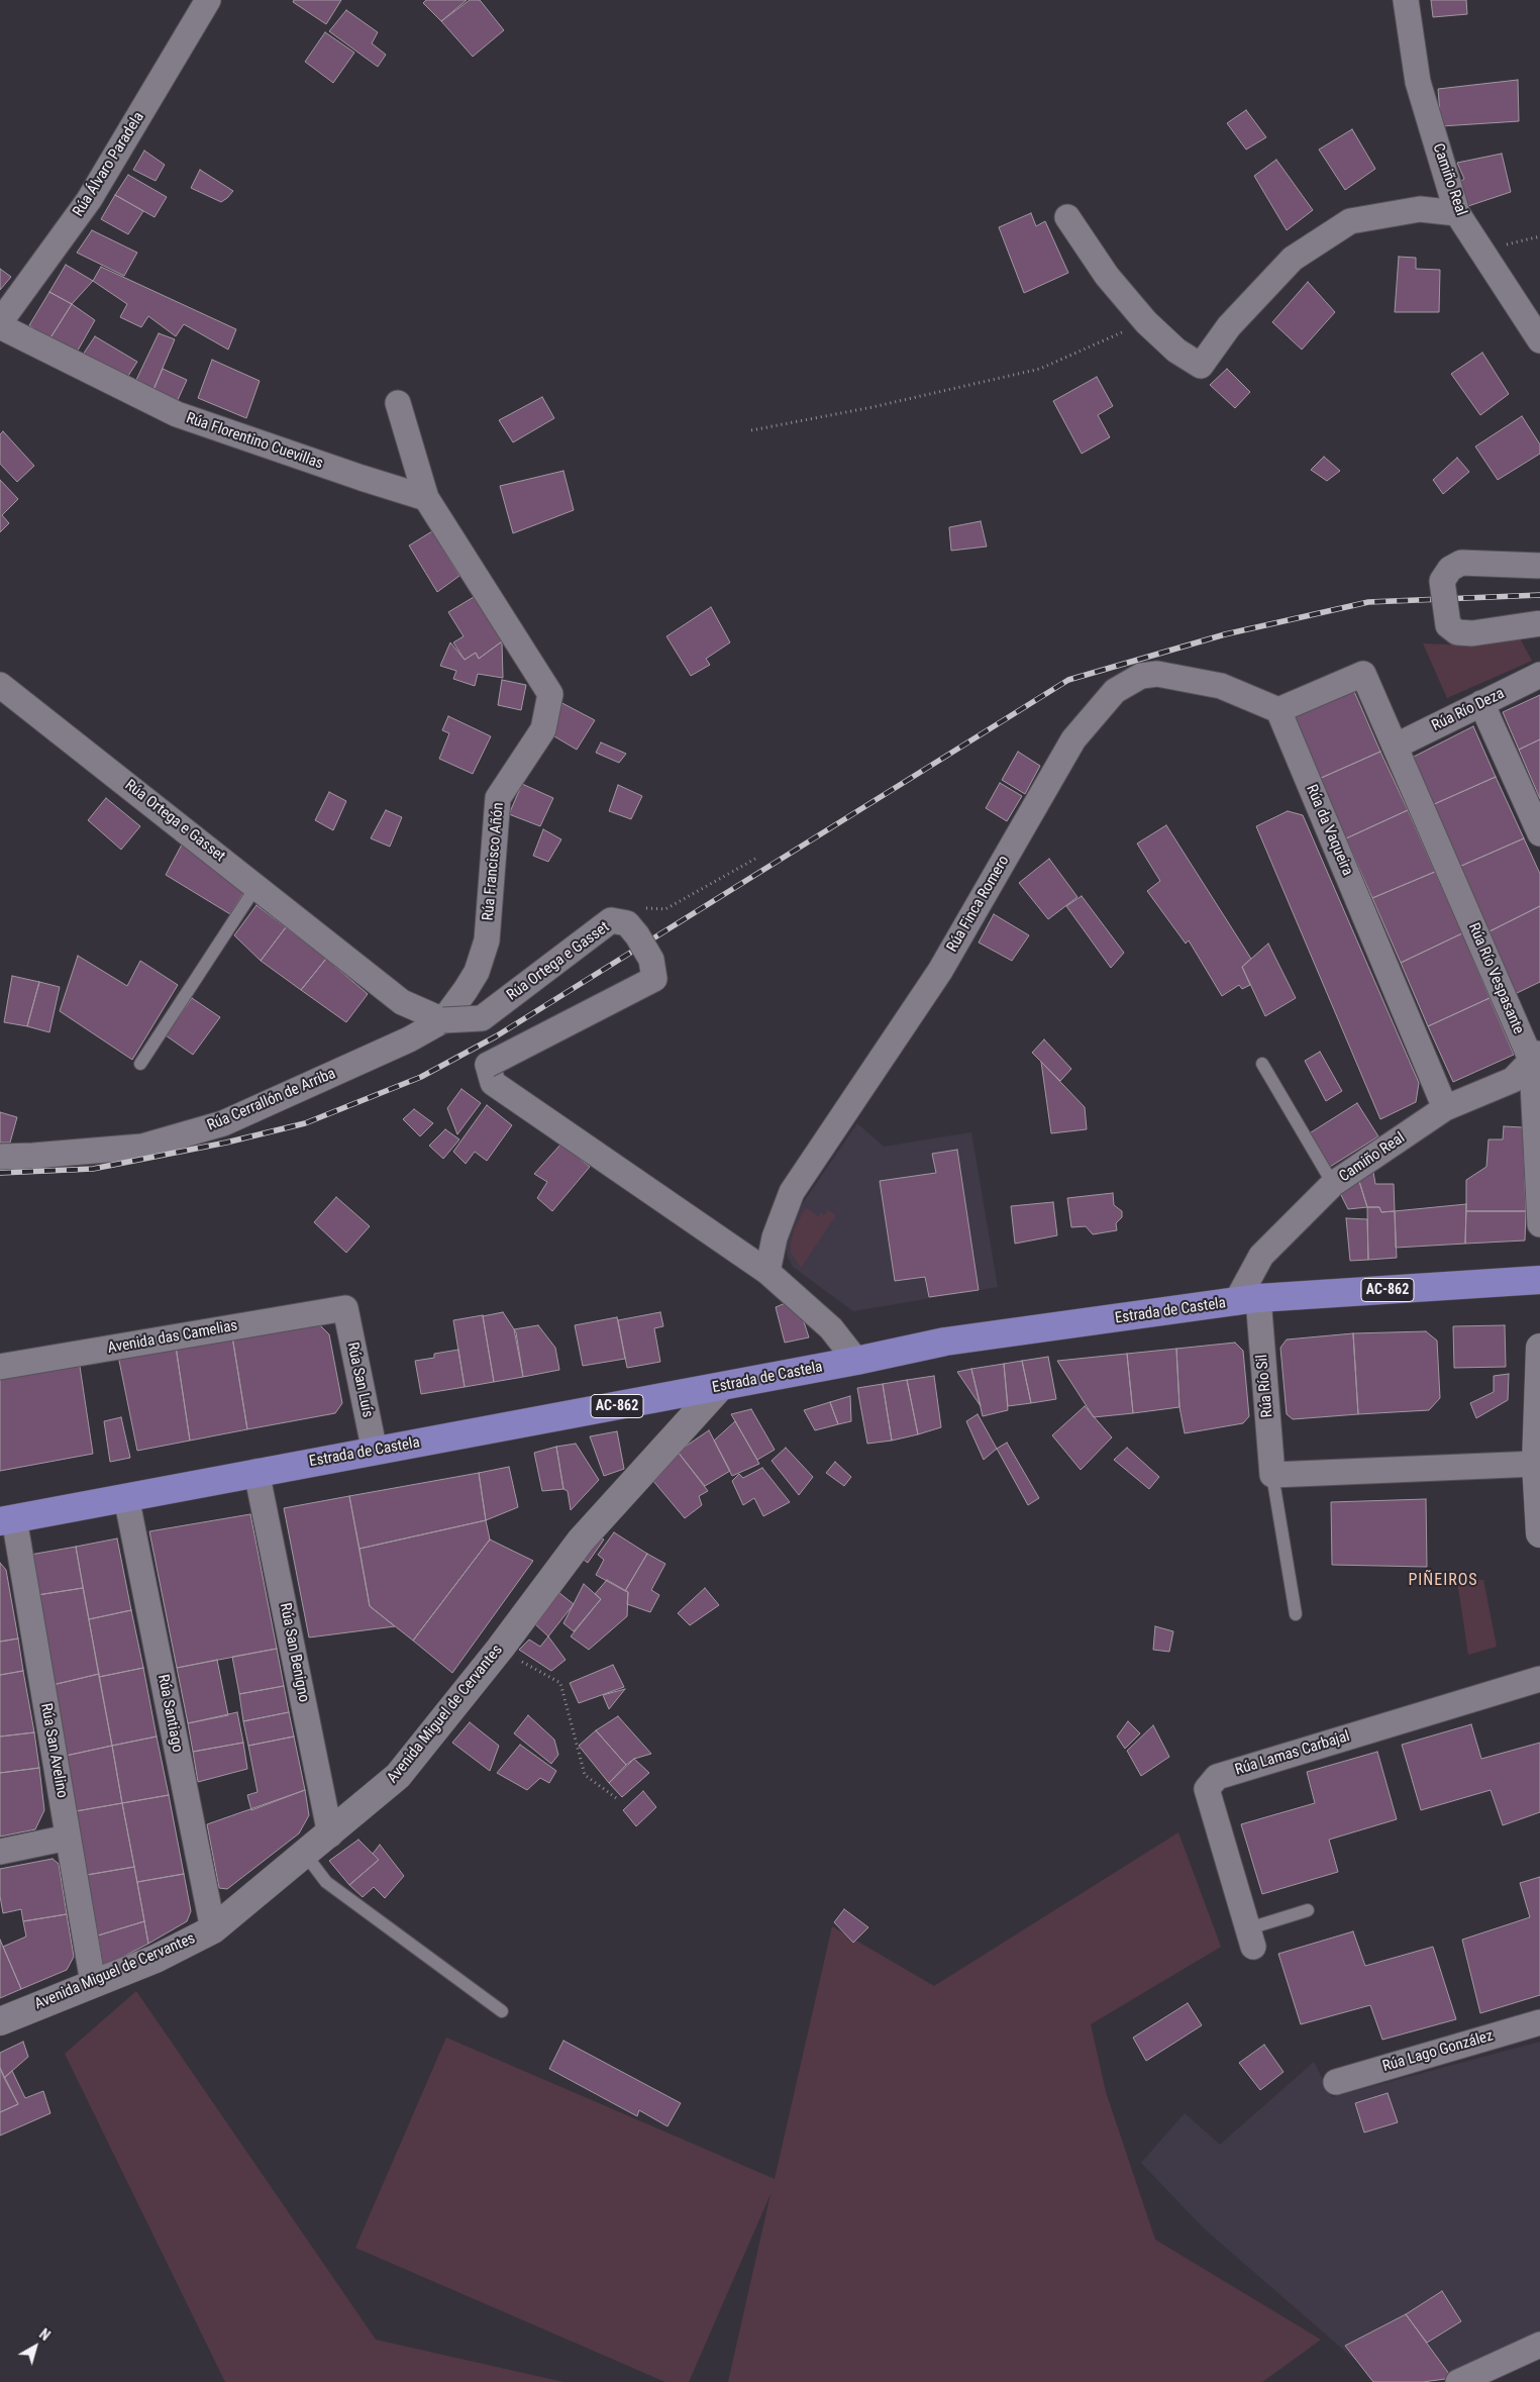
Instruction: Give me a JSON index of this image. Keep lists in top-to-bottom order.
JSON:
{
  "streets": {
    "main road": ["AC-862", "Estrada de Castela"],
    "street": [
      "Rúa Álvaro Paradela",
      "Camiño Real",
      "Rúa Florentino Cuevillas",
      "Rúa Río Deza",
      "Rúa Ortega e Gasset",
      "Rúa da Vaqueira",
      "Rúa Francisco Añón",
      "Rúa Finca Romero",
      "Rúa Río Vespasante",
      "Rúa Cerrallón de Arriba",
      "Avenida das Camelias",
      "Rúa San Luís",
      "Rúa Río Sil",
      "Rúa San Benigno",
      "Rúa Santiago",
      "Avenida Miguel de Cervantes",
      "Rúa San Avelino",
      "Rúa Lamas Carbajal",
      "Rúa Lago González"
    ]
  },
  "crossings": [
    ["Rúa Álvaro Paradela", "Rúa Florentino Cuevillas"],
    ["Camiño Real", "Rúa da Vaqueira"],
    ["Camiño Real", "Rúa Río Vespasante"],
    ["Camiño Real", "Estrada de Castela"],
    ["Camiño Real", "Rúa Río Sil"],
    ["Rúa Florentino Cuevillas", "Rúa Francisco Añón"],
    ["Rúa Río Deza", "Rúa Río Vespasante"],
    ["Rúa Ortega e Gasset", "Rúa Francisco Añón"],
    ["Rúa Ortega e Gasset", "Rúa Finca Romero"],
    ["Rúa Ortega e Gasset", "Rúa Cerrallón de Arriba"],
    ["Rúa Ortega e Gasset", "Estrada de Castela"],
    ["Rúa da Vaqueira", "Rúa Finca Romero"],
    ["Rúa Francisco Añón", "Rúa Cerrallón de Arriba"],
    ["Estrada de Castela", "Rúa San Luís"],
    ["Estrada de Castela", "Rúa Río Sil"],
    ["Estrada de Castela", "Rúa San Benigno"],
    ["Estrada de Castela", "Rúa Santiago"],
    ["Estrada de Castela", "Avenida Miguel de Cervantes"],
    ["Estrada de Castela", "Rúa San Avelino"],
    ["Avenida das Camelias", "Rúa San Luís"],
    ["Rúa San Benigno", "Avenida Miguel de Cervantes"],
    ["Rúa Santiago", "Avenida Miguel de Cervantes"],
    ["Avenida Miguel de Cervantes", "Rúa San Avelino"]
  ],
  "districts": ["PIÑEIROS"],
  "north": "top right"
}
